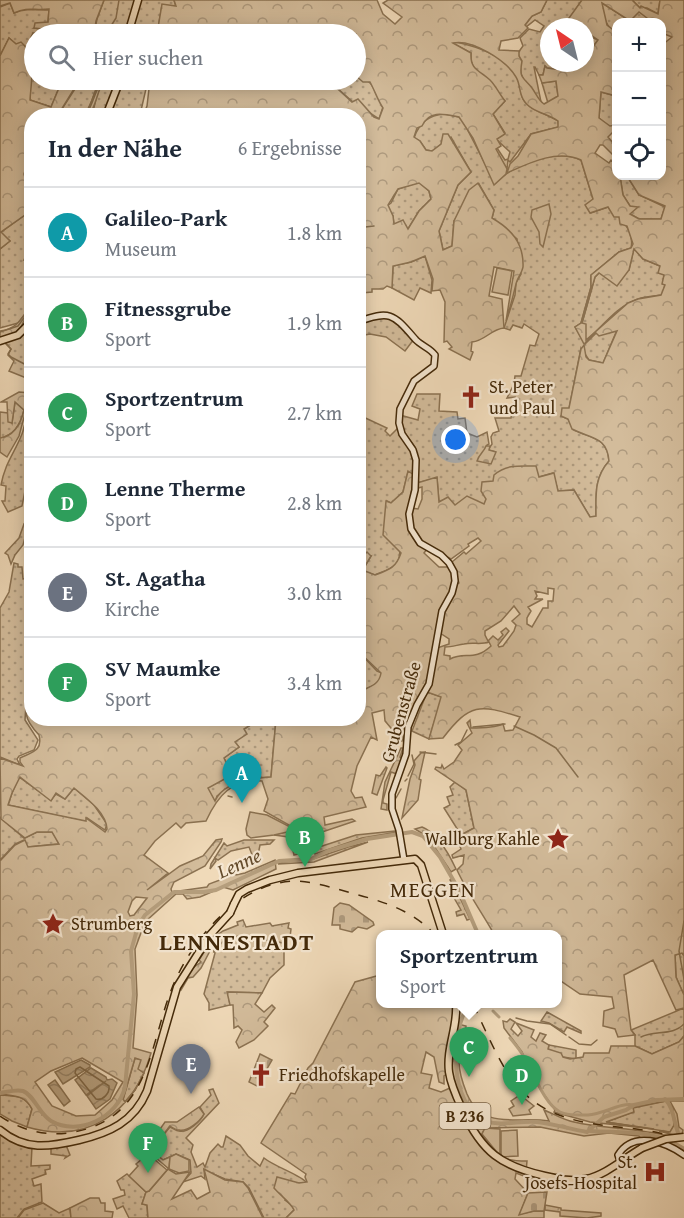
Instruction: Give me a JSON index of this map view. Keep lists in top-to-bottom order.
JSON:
{
  "streets": {
    "main road": ["Grubenstraße", "B 236"]
  },
  "districts": ["MEGGEN", "LENNESTADT"],
  "water": ["Lenne"],
  "places": {
    "church": ["St. Peter und Paul", "Friedhofskapelle"],
    "place": ["Wallburg Kahle", "Strumberg"],
    "hospital": ["St. Josefs-Hospital"]
  },
  "north": "top left",
  "page": {
    "map_buttons": ["+", "−"],
    "search": "Hier suchen",
    "heading": ["In der Nähe", "6 Ergebnisse"],
    "list": [
      {
        "mark": "A",
        "name": "Galileo-Park",
        "note": "Museum",
        "value": "1.8 km"
      },
      {
        "mark": "B",
        "name": "Fitnessgrube",
        "note": "Sport",
        "value": "1.9 km"
      },
      {
        "mark": "C",
        "name": "Sportzentrum",
        "note": "Sport",
        "value": "2.7 km"
      },
      {
        "mark": "D",
        "name": "Lenne Therme",
        "note": "Sport",
        "value": "2.8 km"
      },
      {
        "mark": "E",
        "name": "St. Agatha",
        "note": "Kirche",
        "value": "3.0 km"
      },
      {
        "mark": "F",
        "name": "SV Maumke",
        "note": "Sport",
        "value": "3.4 km"
      }
    ],
    "pins": [
      "A",
      "B",
      "C",
      "E",
      "D",
      "F"
    ],
    "popup": ["Sportzentrum", "Sport"]
  }
}
